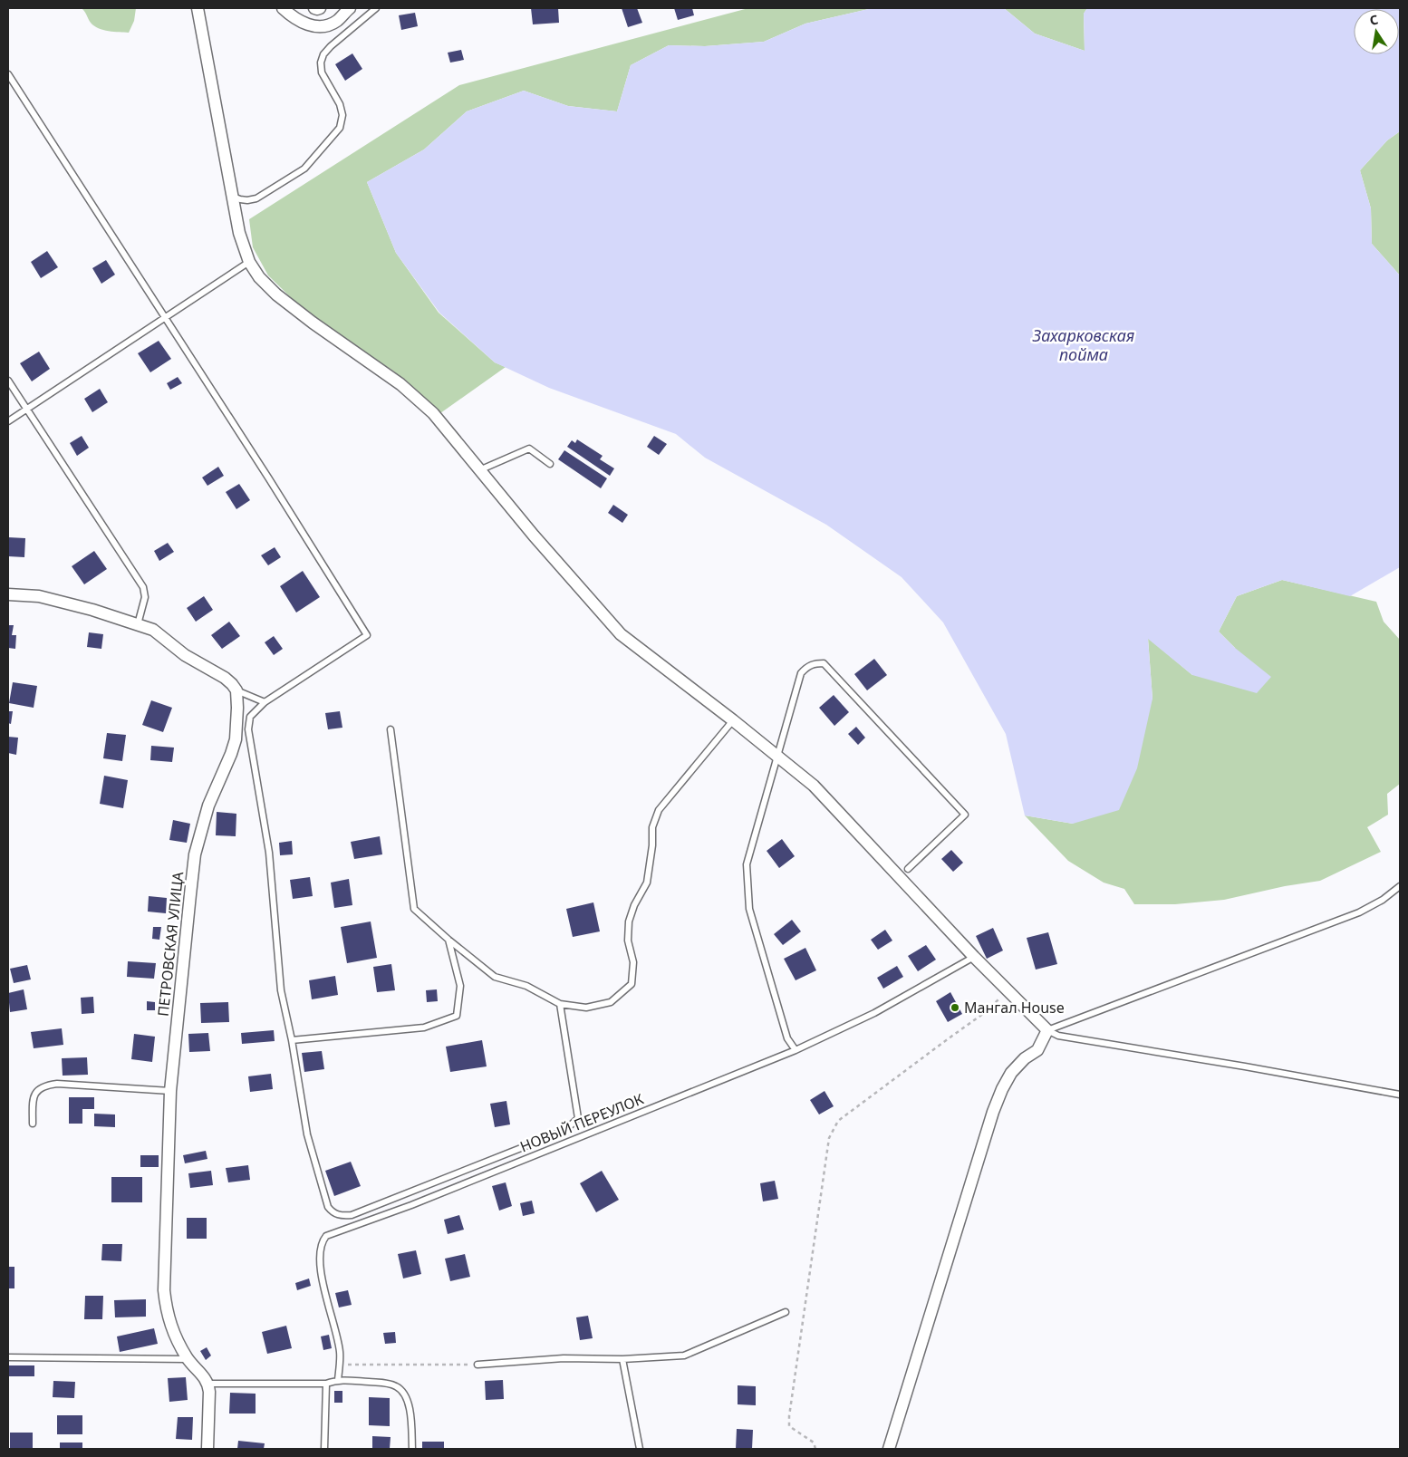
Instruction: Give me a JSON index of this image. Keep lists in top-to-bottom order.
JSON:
{
  "streets": {
    "street": ["ПЕТРОВСКАЯ УЛИЦА"],
    "lane": ["НОВЫЙ ПЕРЕУЛОК"]
  },
  "water": ["Захарковская пойма"],
  "places": ["Мангал House"],
  "north": "top"
}
